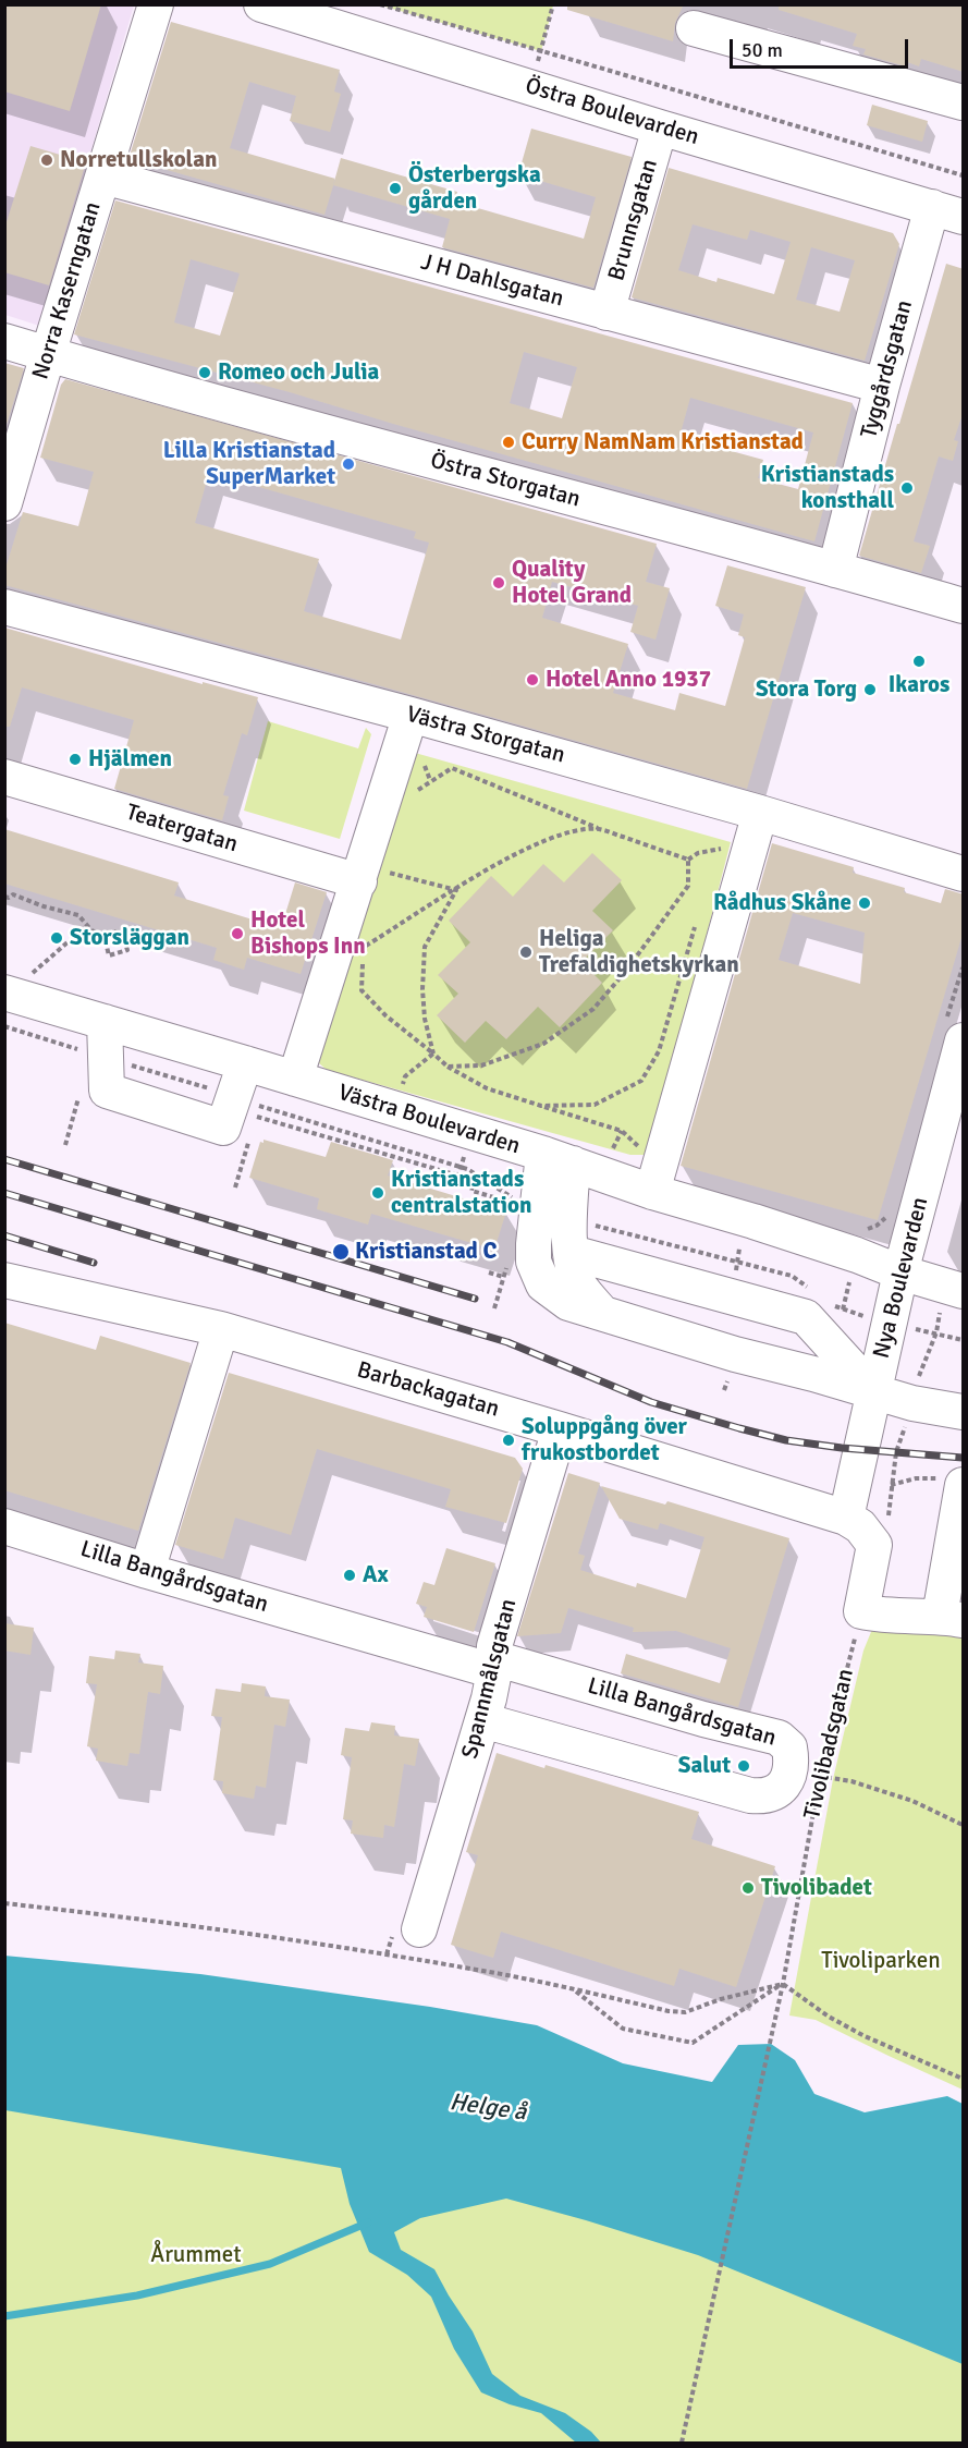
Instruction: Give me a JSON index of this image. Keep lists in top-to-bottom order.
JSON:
{
  "streets": {
    "street": [
      "Östra Boulevarden",
      "Brunnsgatan",
      "J H Dahlsgatan",
      "Norra Kaserngatan",
      "Tyggårdsgatan",
      "Östra Storgatan",
      "Västra Storgatan",
      "Teatergatan",
      "Västra Boulevarden",
      "Nya Boulevarden",
      "Barbackagatan",
      "Lilla Bangårdsgatan",
      "Spannmålsgatan"
    ],
    "path": ["Tivolibadsgatan"]
  },
  "crossings": [
    ["Östra Boulevarden", "Brunnsgatan"],
    ["Östra Boulevarden", "Tyggårdsgatan"],
    ["Brunnsgatan", "J H Dahlsgatan"],
    ["J H Dahlsgatan", "Norra Kaserngatan"],
    ["J H Dahlsgatan", "Tyggårdsgatan"],
    ["Norra Kaserngatan", "Östra Storgatan"],
    ["Tyggårdsgatan", "Östra Storgatan"],
    ["Västra Boulevarden", "Nya Boulevarden"],
    ["Nya Boulevarden", "Barbackagatan"],
    ["Barbackagatan", "Spannmålsgatan"],
    ["Lilla Bangårdsgatan", "Spannmålsgatan"],
    ["Lilla Bangårdsgatan", "Tivolibadsgatan"]
  ],
  "water": ["Helge å"],
  "parks": ["Tivoliparken", "Årummet"],
  "places": [
    "Norretullskolan",
    "Österbergska gården",
    "Romeo och Julia",
    "Curry NamNam Kristianstad",
    "Lilla Kristianstad SuperMarket",
    "Kristianstads konsthall",
    "Quality Hotel Grand",
    "Ikaros",
    "Hotel Anno 1937",
    "Stora Torg",
    "Hjälmen",
    "Rådhus Skåne",
    "Hotel Bishops Inn",
    "Storsläggan",
    "Heliga Trefaldighetskyrkan",
    "Kristianstads centralstation",
    "Kristianstad C",
    "Soluppgång över frukostbordet",
    "Ax",
    "Salut",
    "Tivolibadet"
  ],
  "scale_bar": "50 m"
}
